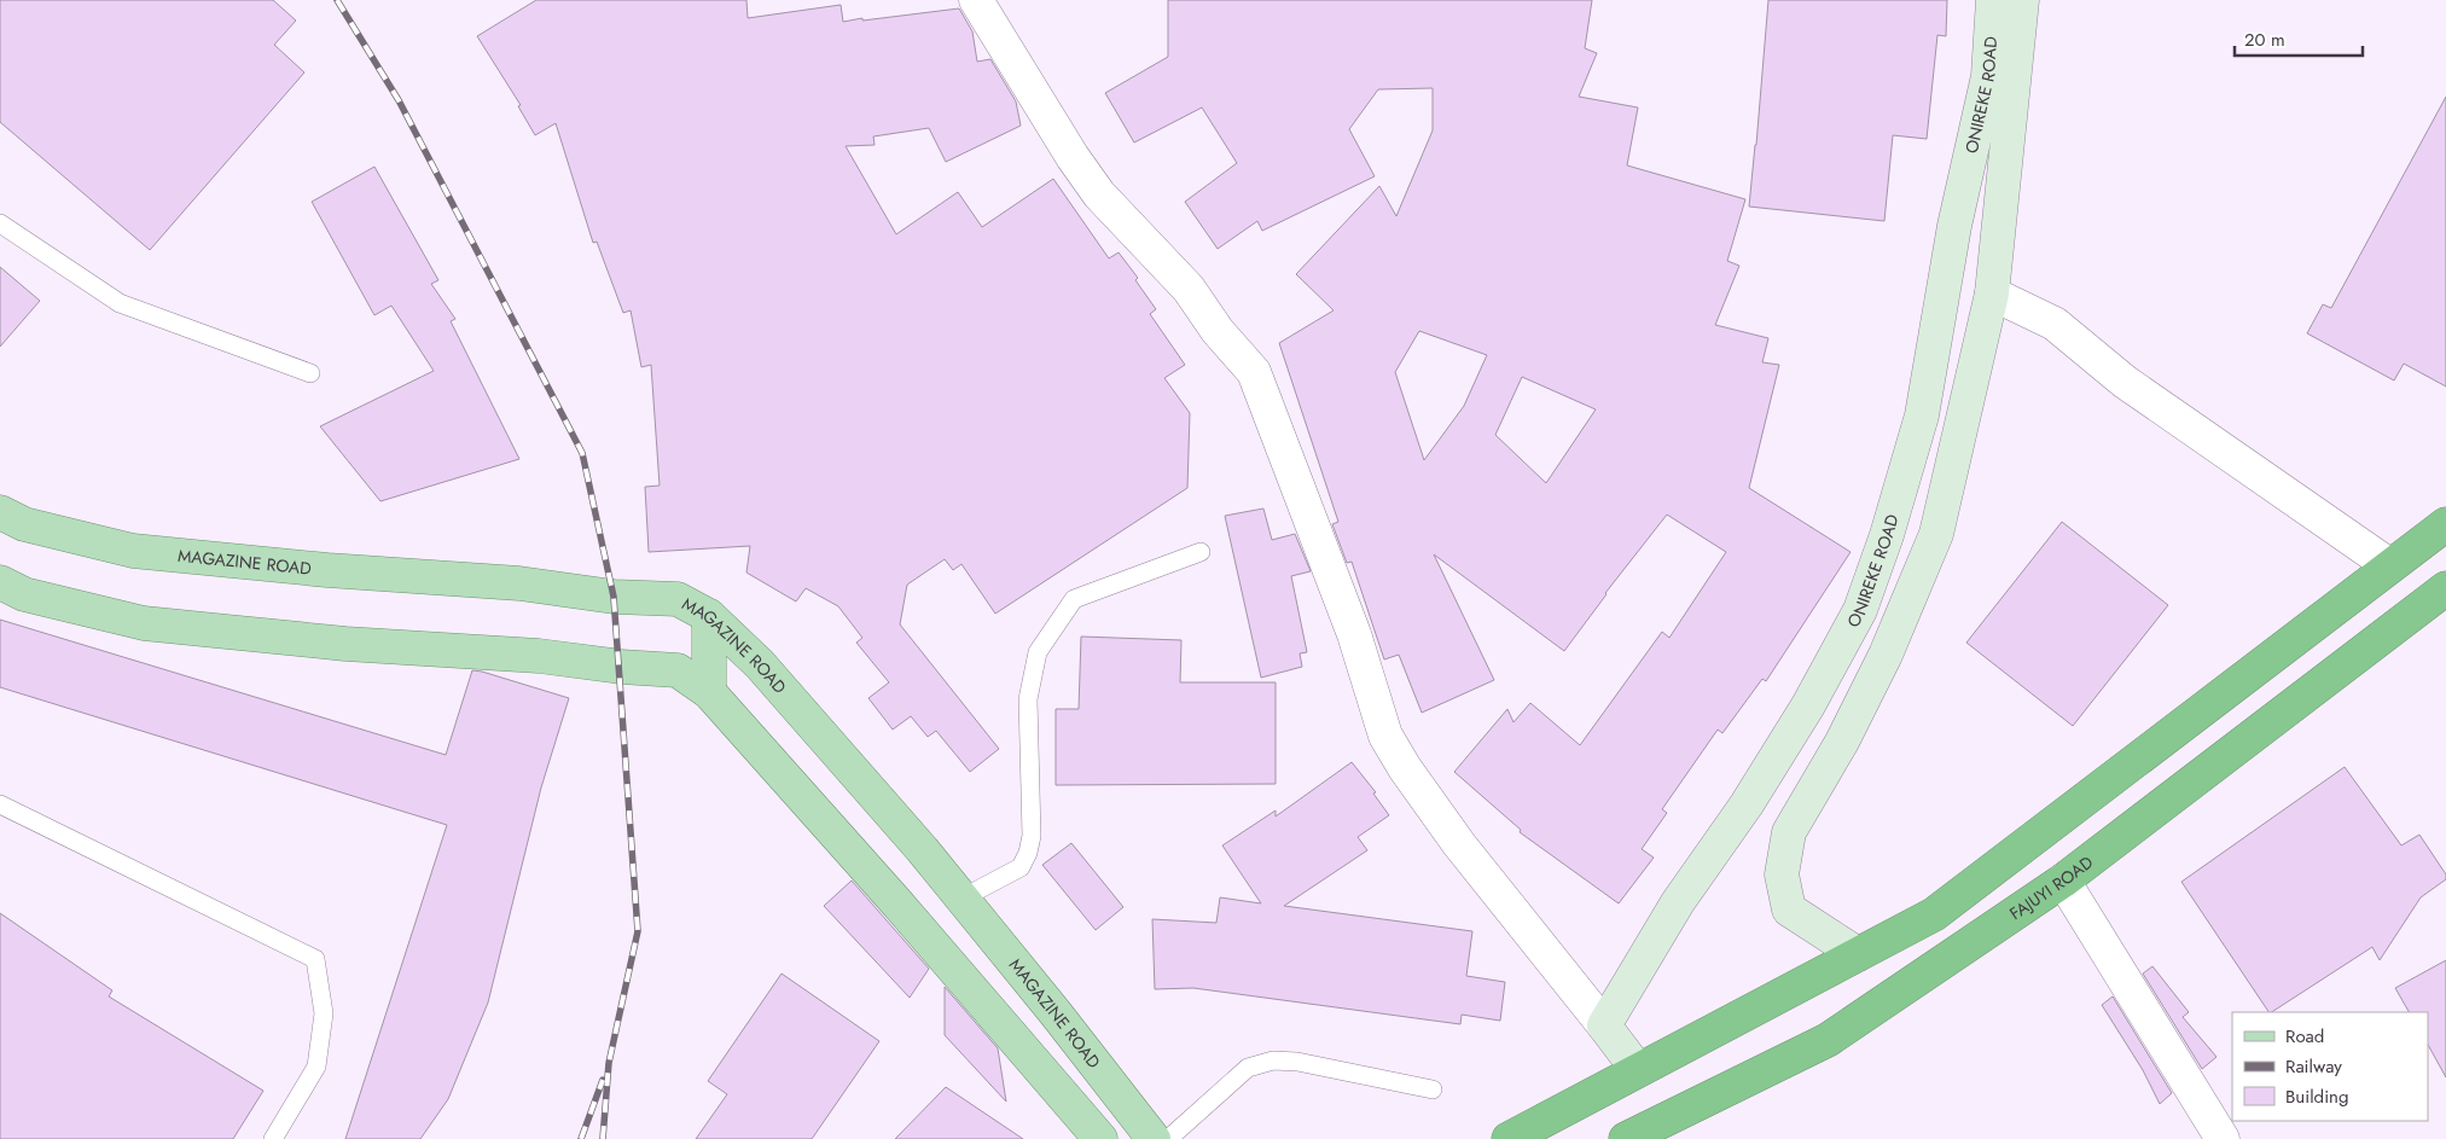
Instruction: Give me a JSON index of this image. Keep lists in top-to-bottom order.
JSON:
{
  "streets": {
    "highway": ["FAJUYI ROAD"],
    "main road": ["ONIREKE ROAD", "MAGAZINE ROAD"]
  },
  "legend": ["Road", "Railway", "Building"],
  "scale_bar": "20 m"
}
